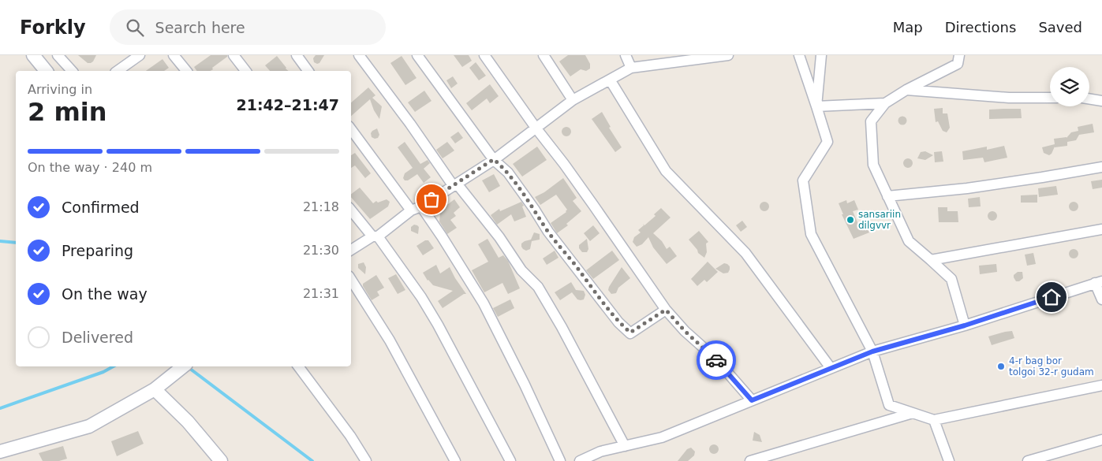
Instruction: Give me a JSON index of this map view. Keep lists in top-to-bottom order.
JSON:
{
  "places": ["sansariin dilgvvr", "4-r bag bor tolgoi 32-r gudam"],
  "page": {
    "header": "Forkly",
    "search": "Search here",
    "nav": ["Map", "Directions", "Saved"],
    "heading": ["2 min", "Arriving in", "21:42–21:47"],
    "bar": "On the way · 240 m",
    "list": [
      ["Confirmed", "21:18"],
      ["Preparing", "21:30"],
      ["On the way", "21:31"],
      "Delivered"
    ]
  }
}
